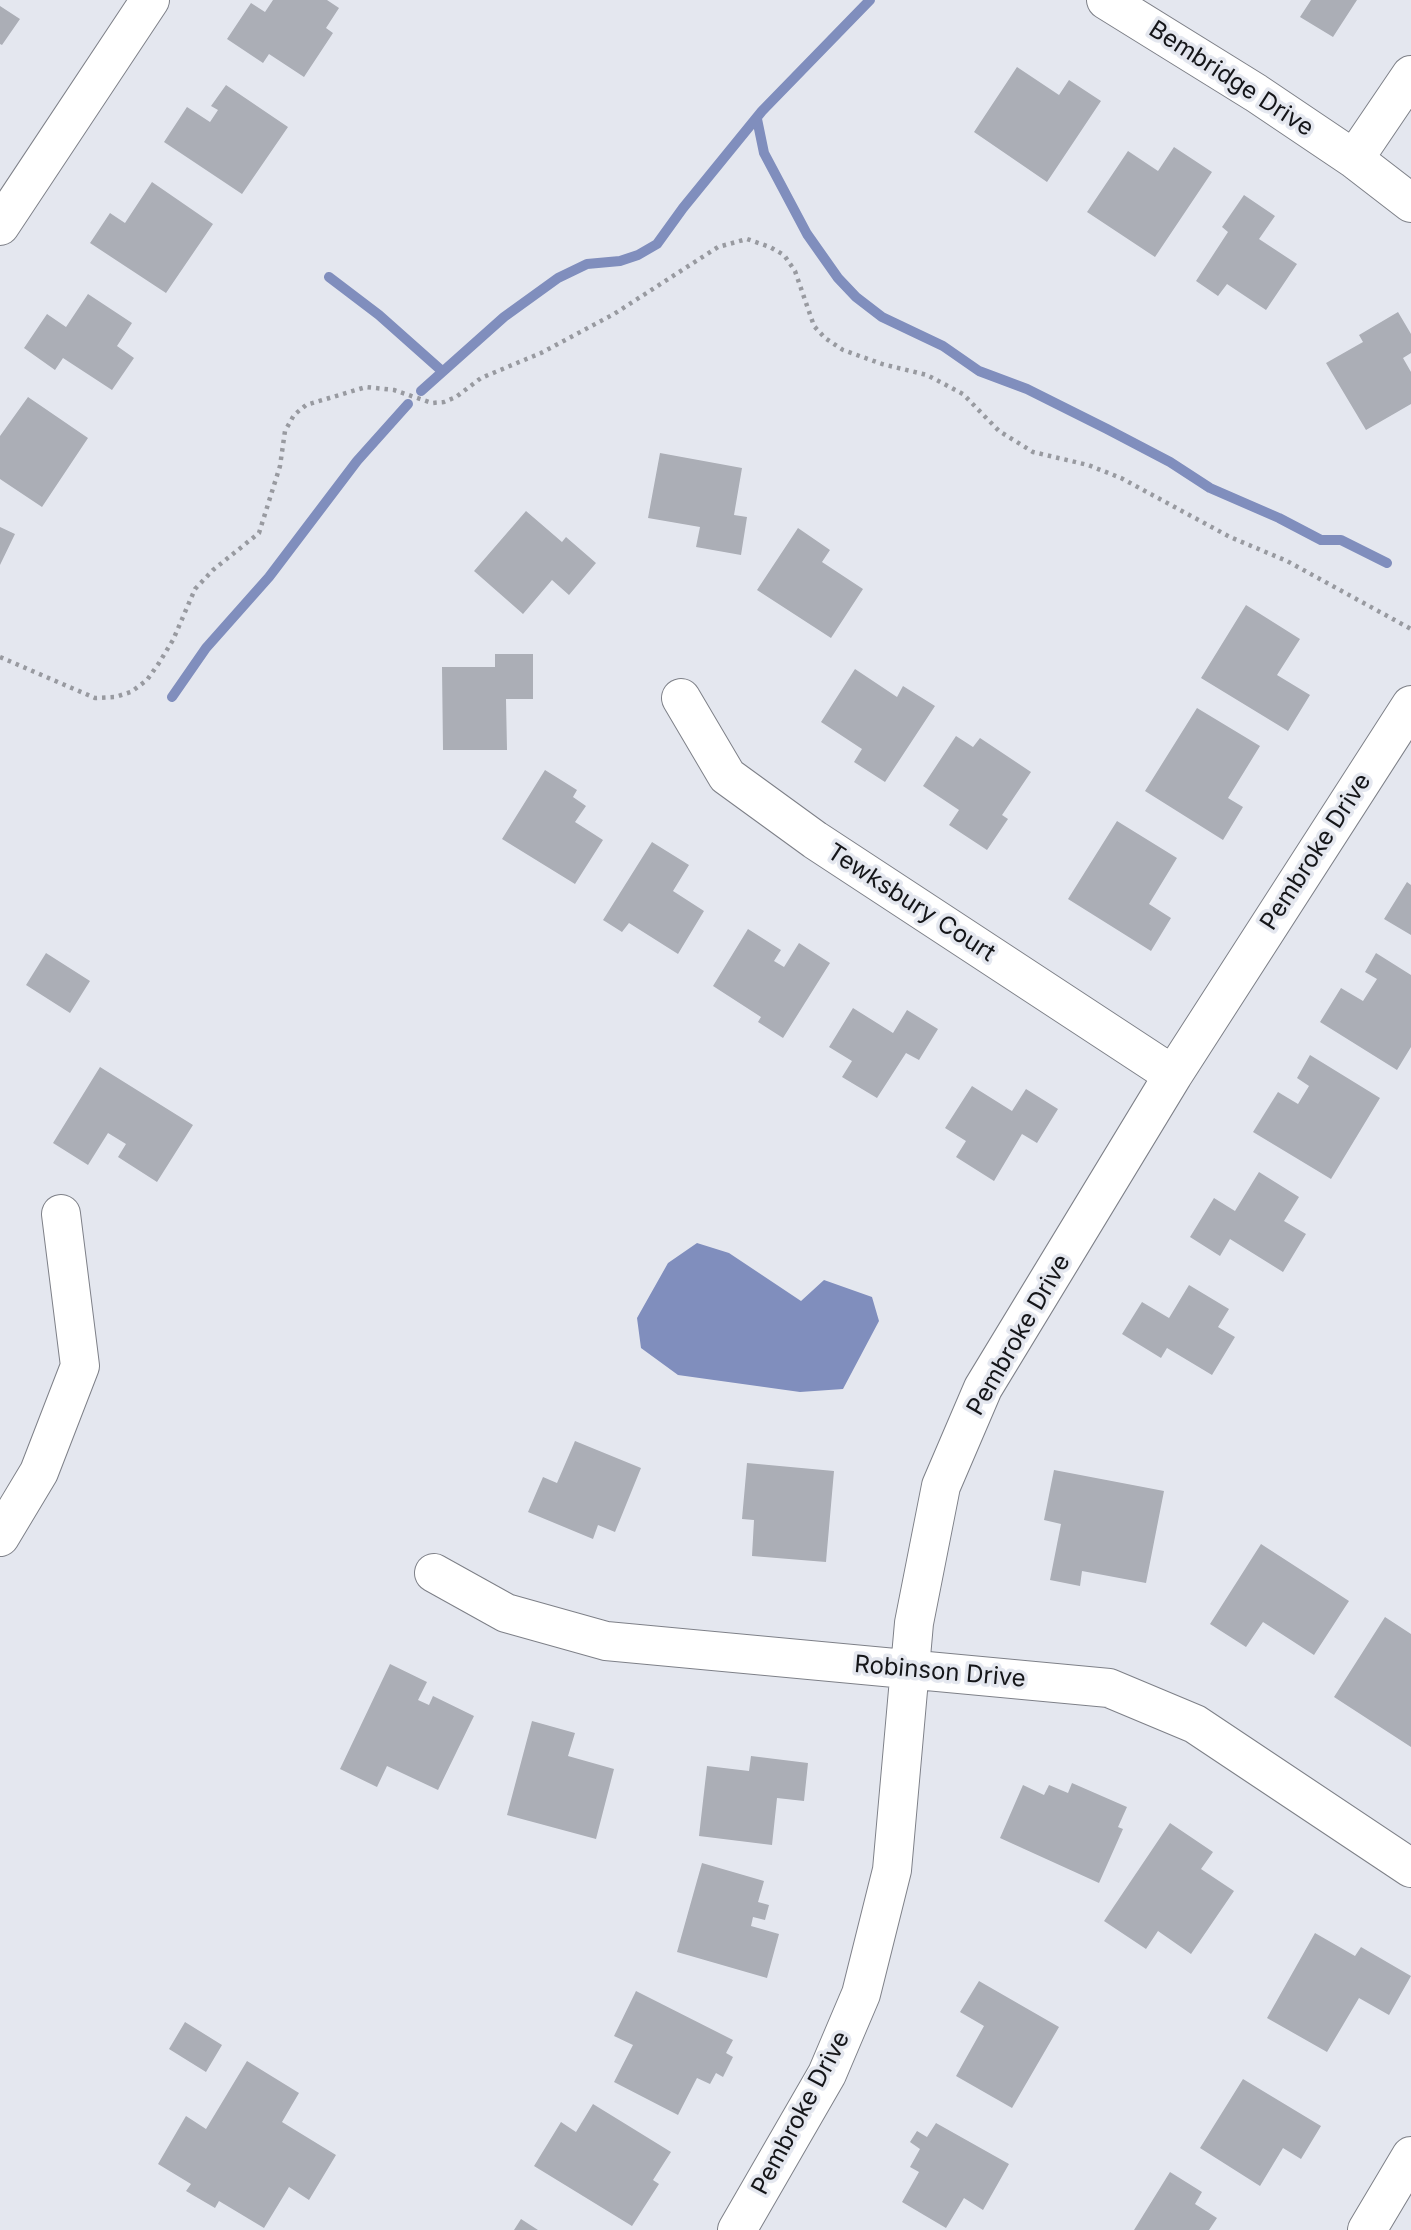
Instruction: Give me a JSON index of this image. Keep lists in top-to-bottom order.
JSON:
{
  "streets": {
    "street": [
      "Bembridge Drive",
      "Pembroke Drive",
      "Tewksbury Court",
      "Robinson Drive"
    ]
  },
  "crossings": [
    ["Pembroke Drive", "Tewksbury Court"],
    ["Pembroke Drive", "Robinson Drive"]
  ]
}
